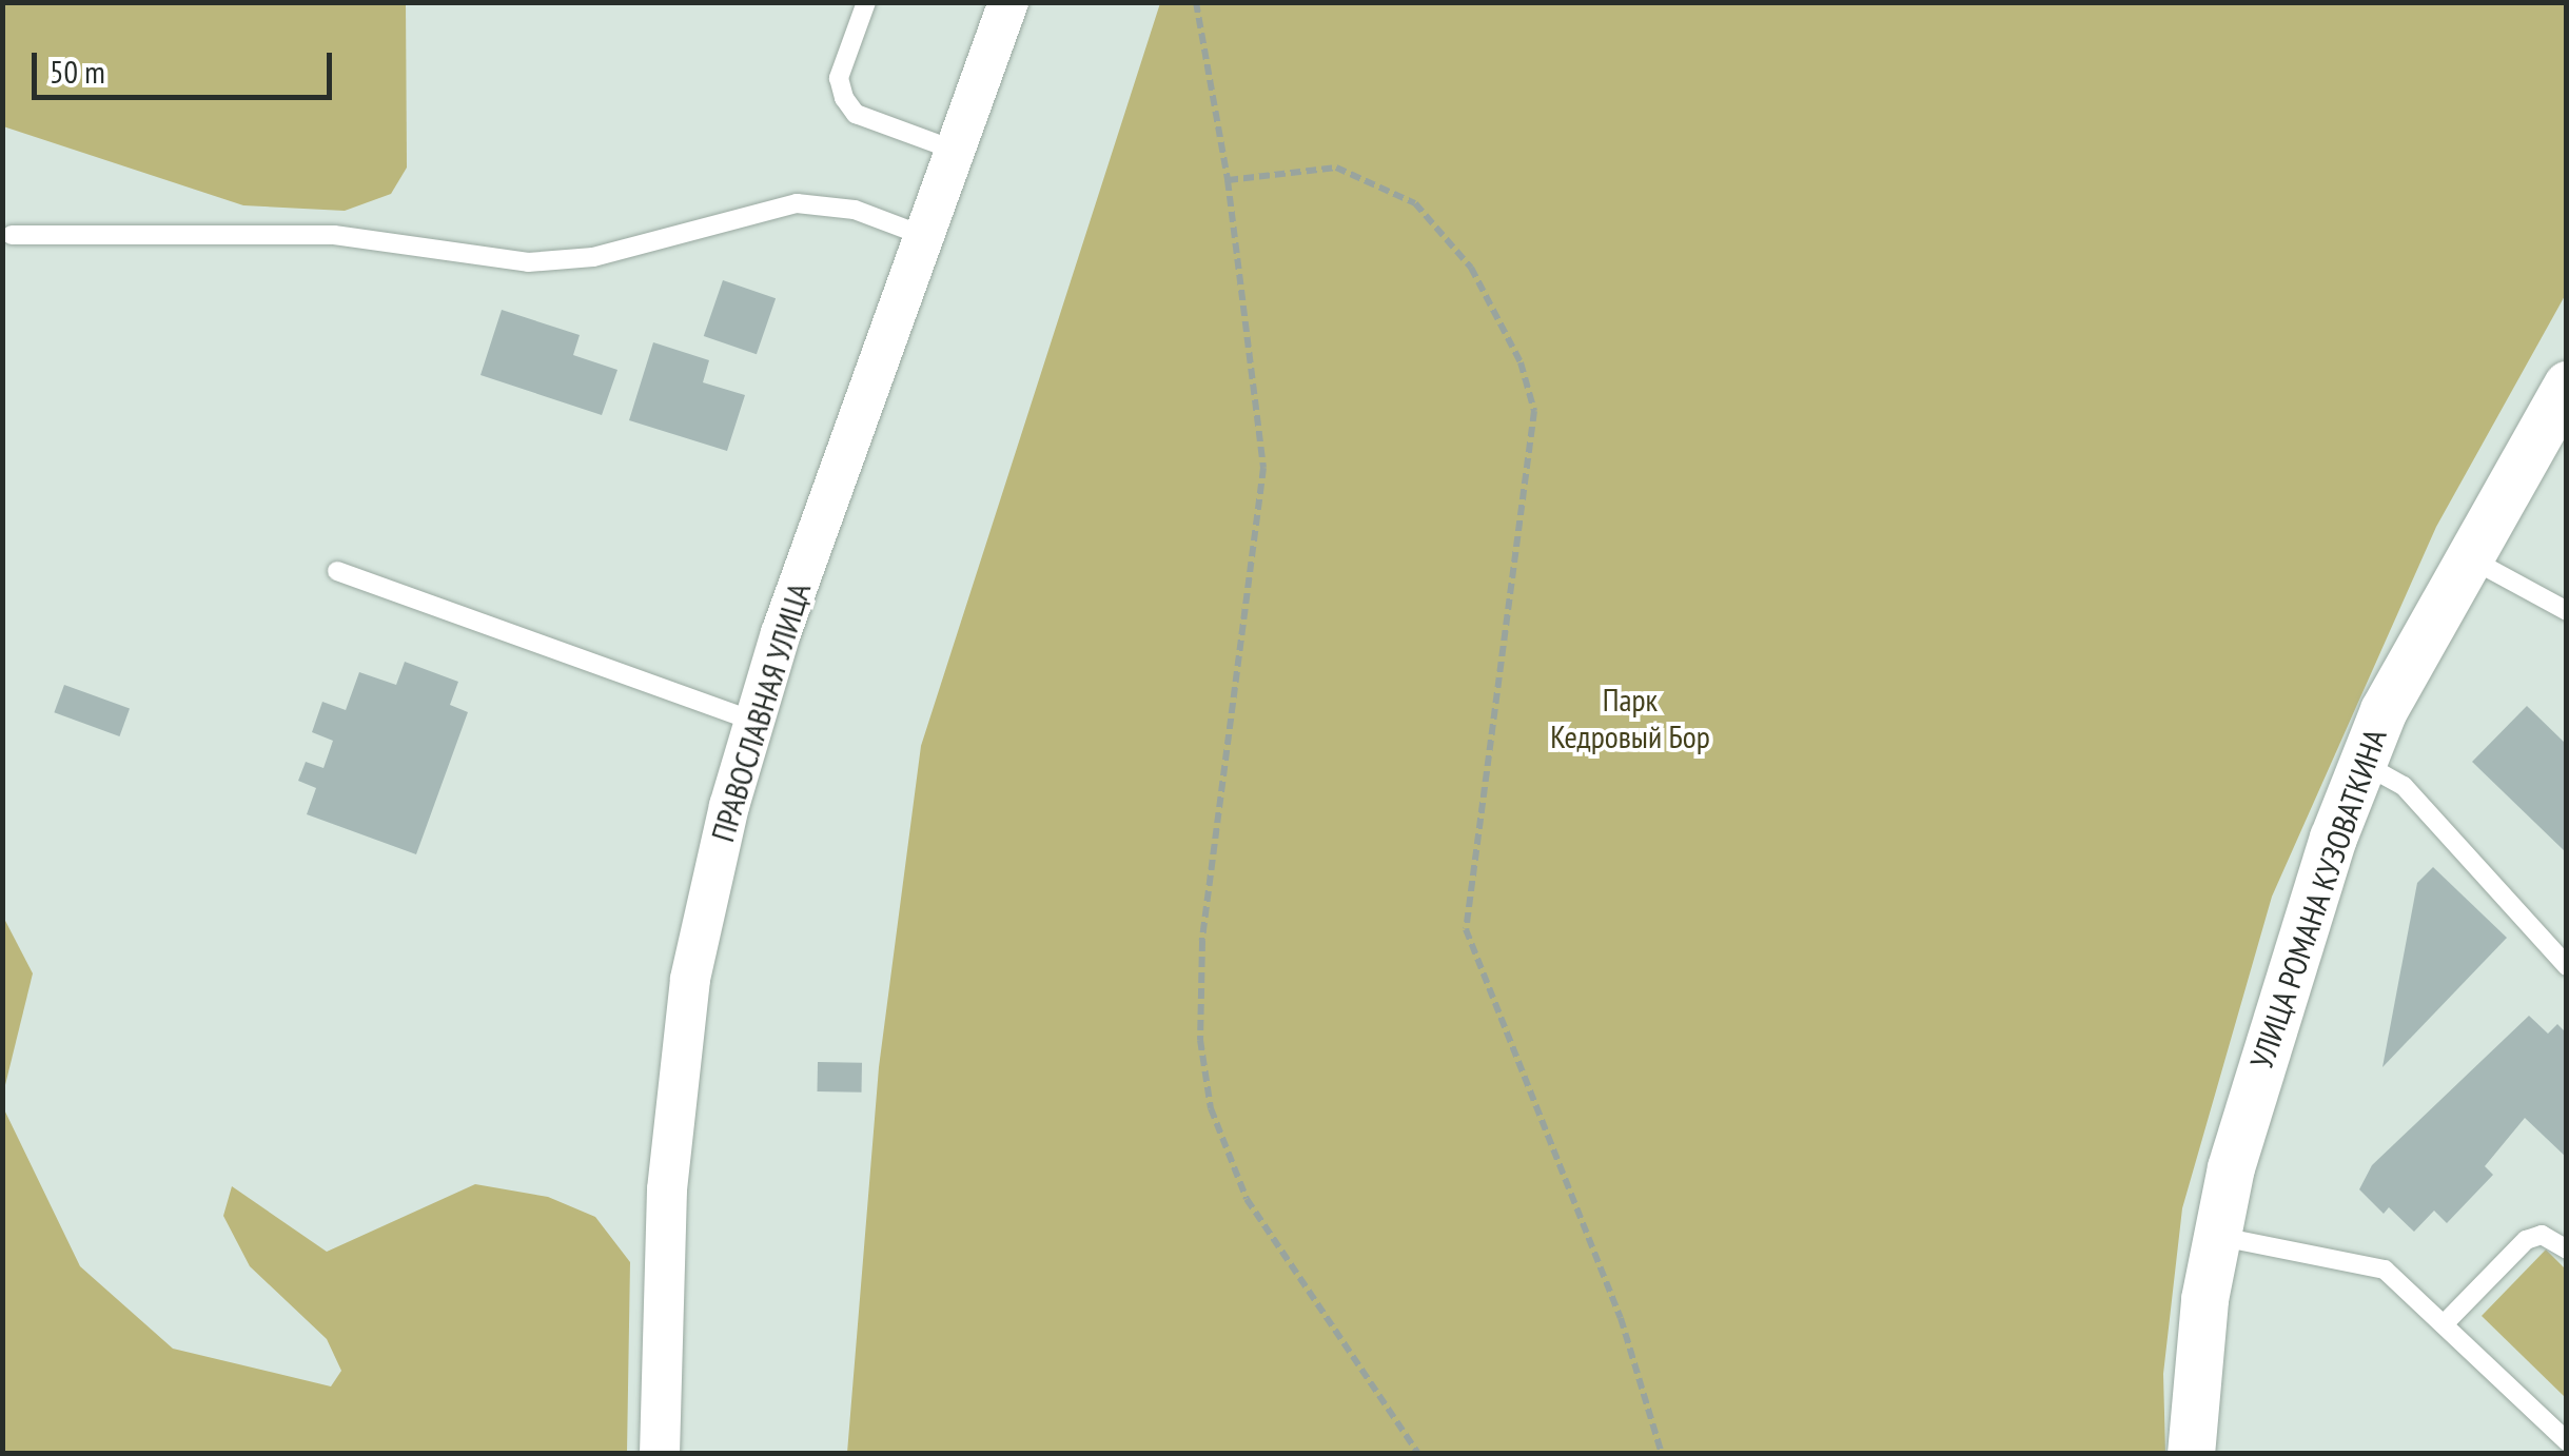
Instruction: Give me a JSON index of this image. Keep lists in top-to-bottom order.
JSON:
{
  "streets": {
    "street": ["ПРАВОСЛАВНАЯ УЛИЦА", "УЛИЦА РОМАНА КУЗОВАТКИНА"]
  },
  "parks": ["Парк Кедровый Бор"],
  "scale_bar": "50 m"
}
